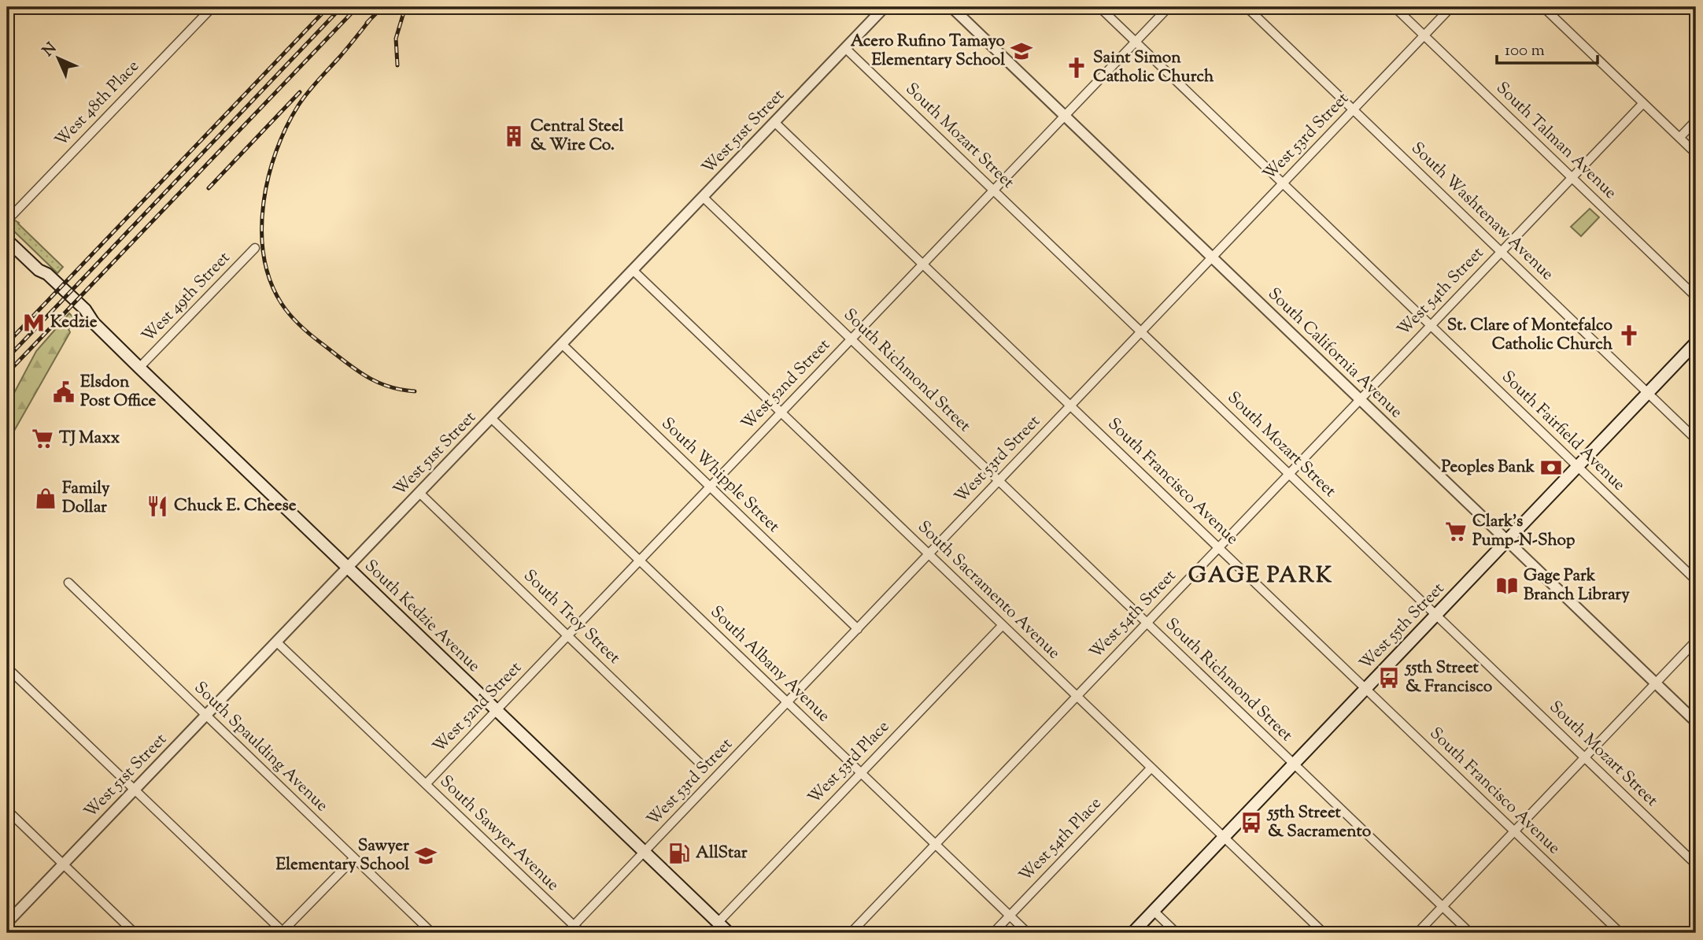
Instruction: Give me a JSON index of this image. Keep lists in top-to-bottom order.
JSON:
{
  "streets": {
    "main road": ["South Kedzie Avenue", "West 55th Street"],
    "street": [
      "West 48th Place",
      "West 51st Street",
      "South Mozart Street",
      "West 53rd Street",
      "South Talman Avenue",
      "South Washtenaw Avenue",
      "West 54th Street",
      "West 49th Street",
      "South California Avenue",
      "South Richmond Street",
      "West 52nd Street",
      "South Fairfield Avenue",
      "South Whipple Street",
      "South Francisco Avenue",
      "South Sacramento Avenue",
      "South Troy Street",
      "South Albany Avenue",
      "South Spaulding Avenue",
      "West 53rd Place",
      "South Sawyer Avenue",
      "West 54th Place"
    ]
  },
  "crossings": [
    ["West 51st Street", "South Mozart Street"],
    ["West 51st Street", "South Richmond Street"],
    ["West 51st Street", "South Whipple Street"],
    ["West 51st Street", "South Francisco Avenue"],
    ["West 51st Street", "South Sacramento Avenue"],
    ["West 51st Street", "South Kedzie Avenue"],
    ["West 51st Street", "South Troy Street"],
    ["West 51st Street", "South Albany Avenue"],
    ["West 51st Street", "South Spaulding Avenue"],
    ["West 51st Street", "South Sawyer Avenue"],
    ["South Mozart Street", "West 53rd Street"],
    ["South Mozart Street", "West 54th Street"],
    ["South Mozart Street", "West 52nd Street"],
    ["South Mozart Street", "West 55th Street"],
    ["West 53rd Street", "South Talman Avenue"],
    ["West 53rd Street", "South Washtenaw Avenue"],
    ["West 53rd Street", "South California Avenue"],
    ["West 53rd Street", "South Richmond Street"],
    ["West 53rd Street", "South Fairfield Avenue"],
    ["West 53rd Street", "South Whipple Street"],
    ["West 53rd Street", "South Francisco Avenue"],
    ["West 53rd Street", "South Sacramento Avenue"],
    ["West 53rd Street", "South Kedzie Avenue"],
    ["West 53rd Street", "South Albany Avenue"],
    ["West 53rd Street", "South Sawyer Avenue"],
    ["South Talman Avenue", "West 54th Street"],
    ["South Washtenaw Avenue", "West 54th Street"],
    ["South Washtenaw Avenue", "West 55th Street"],
    ["West 54th Street", "South California Avenue"],
    ["West 54th Street", "South Richmond Street"],
    ["West 54th Street", "South Fairfield Avenue"],
    ["West 54th Street", "South Francisco Avenue"],
    ["West 54th Street", "South Sacramento Avenue"],
    ["West 54th Street", "South Albany Avenue"],
    ["West 49th Street", "South Kedzie Avenue"],
    ["South California Avenue", "West 52nd Street"],
    ["South California Avenue", "West 55th Street"],
    ["South Richmond Street", "West 52nd Street"],
    ["South Richmond Street", "West 55th Street"],
    ["West 52nd Street", "South Fairfield Avenue"],
    ["West 52nd Street", "South Whipple Street"],
    ["West 52nd Street", "South Francisco Avenue"],
    ["West 52nd Street", "South Sacramento Avenue"],
    ["West 52nd Street", "South Kedzie Avenue"],
    ["West 52nd Street", "South Troy Street"],
    ["West 52nd Street", "South Albany Avenue"],
    ["West 52nd Street", "South Sawyer Avenue"],
    ["South Fairfield Avenue", "West 55th Street"],
    ["South Francisco Avenue", "West 55th Street"],
    ["South Sacramento Avenue", "West 55th Street"],
    ["South Sacramento Avenue", "West 53rd Place"],
    ["South Sacramento Avenue", "West 54th Place"],
    ["South Kedzie Avenue", "West 53rd Place"],
    ["South Albany Avenue", "West 53rd Place"],
    ["South Albany Avenue", "West 54th Place"]
  ],
  "districts": ["GAGE PARK"],
  "places": {
    "school or university": ["Acero Rufino Tamayo Elementary School", "Sawyer Elementary School"],
    "church": ["Saint Simon Catholic Church", "St. Clare of Montefalco Catholic Church"],
    "building": ["Central Steel & Wire Co."],
    "metro station": ["Kedzie"],
    "public building": ["Elsdon Post Office"],
    "supermarket": ["TJ Maxx", "Clark's Pump-N-Shop"],
    "bank": ["Peoples Bank"],
    "shop": ["Family Dollar"],
    "restaurant": ["Chuck E. Cheese"],
    "library": ["Gage Park Branch Library"],
    "bus stop": ["55th Street & Francisco", "55th Street & Sacramento"],
    "fuel station": ["AllStar"]
  },
  "scale_bar": "100 m",
  "north": "top left"
}
